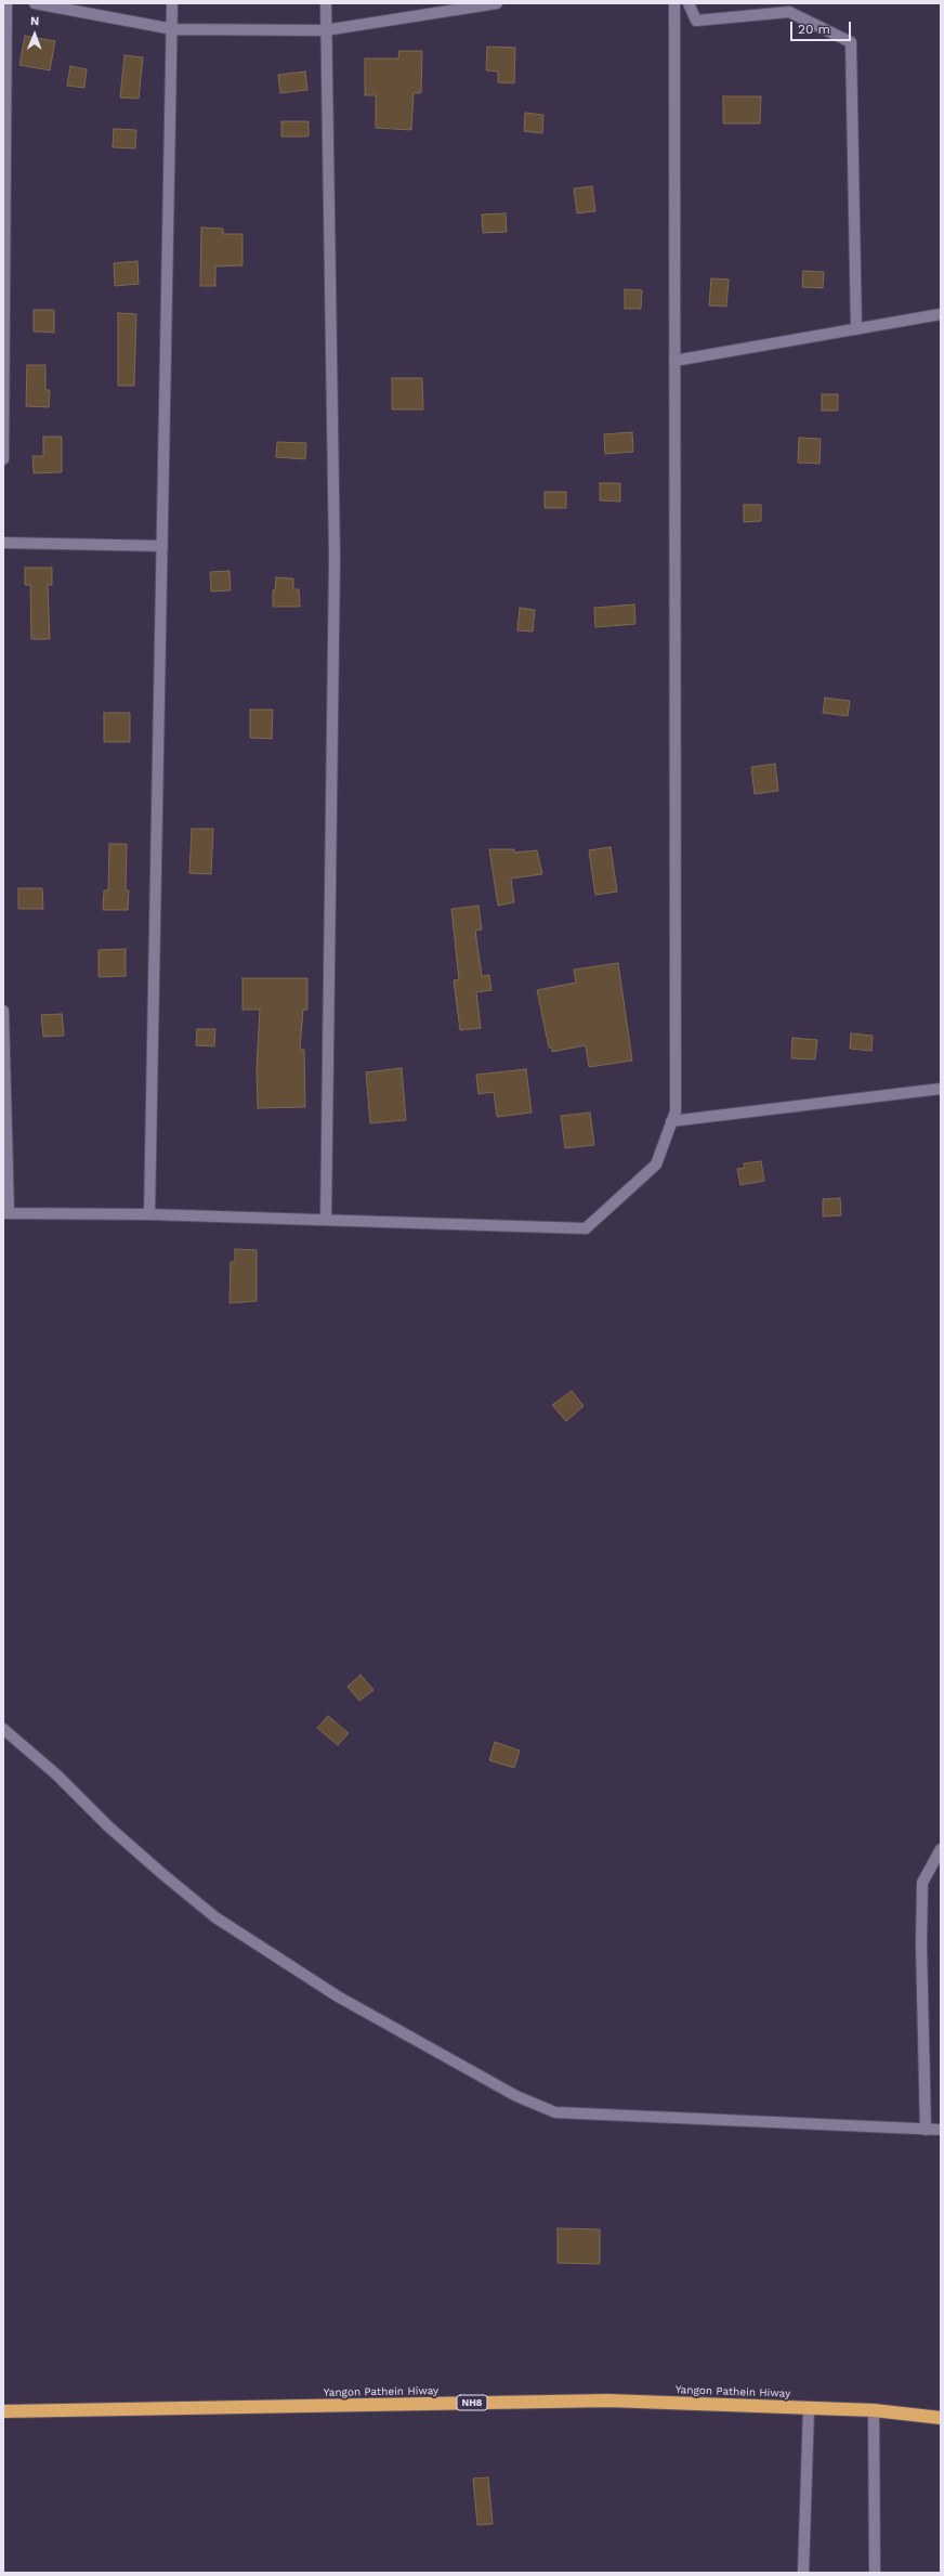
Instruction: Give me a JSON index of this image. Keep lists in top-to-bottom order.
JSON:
{
  "streets": {
    "highway": ["Yangon Pathein Hiway", "NH8"]
  },
  "scale_bar": "20 m",
  "north": "top"
}
